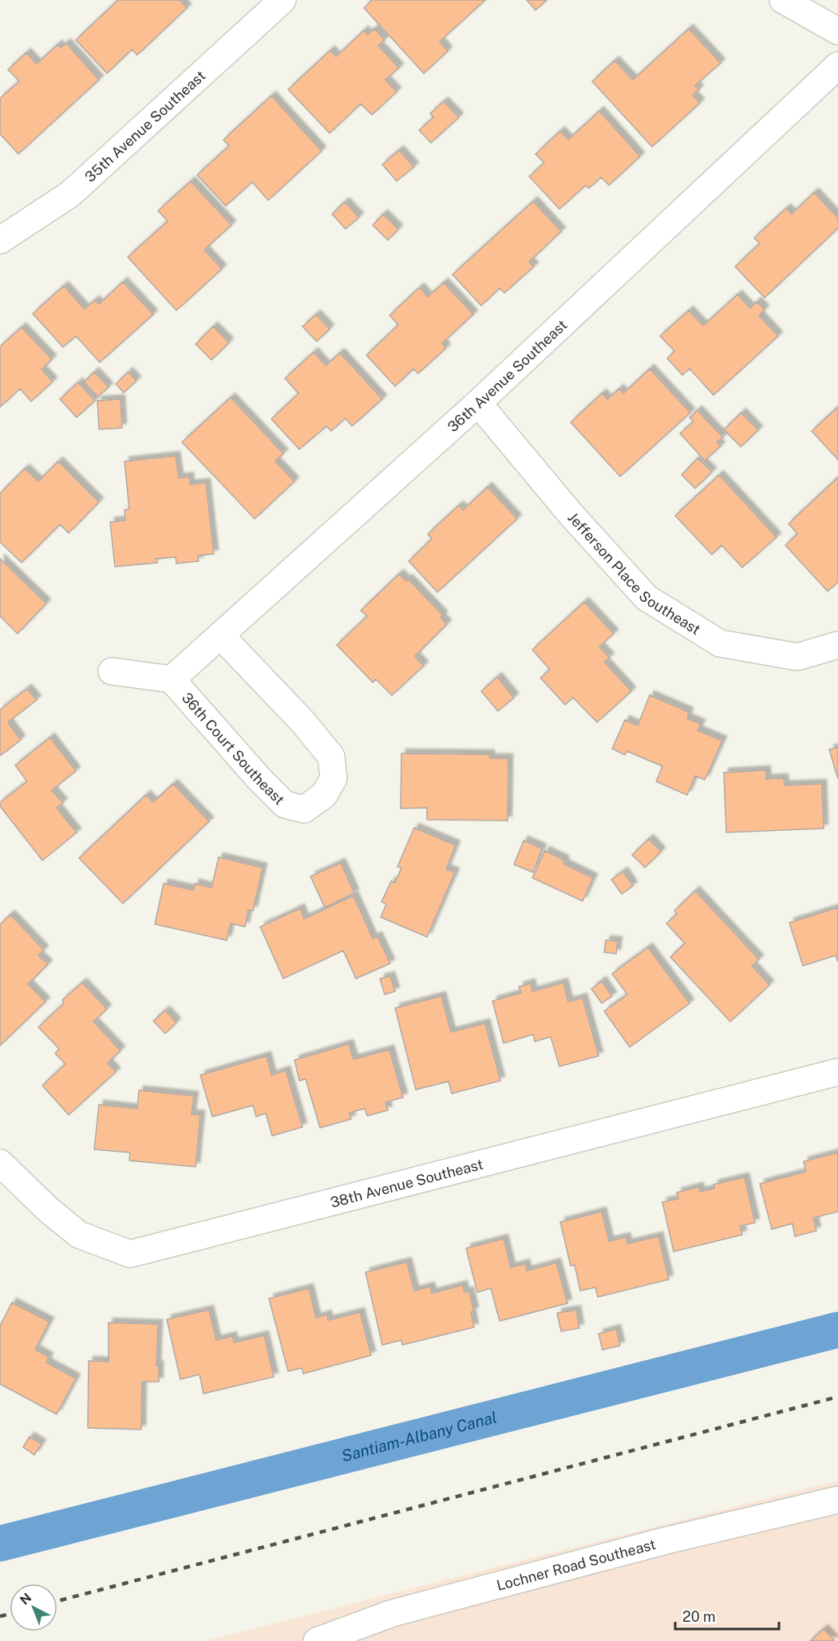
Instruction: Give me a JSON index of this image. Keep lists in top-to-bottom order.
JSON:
{
  "streets": {
    "street": [
      "35th Avenue Southeast",
      "36th Avenue Southeast",
      "Jefferson Place Southeast",
      "36th Court Southeast",
      "38th Avenue Southeast",
      "Lochner Road Southeast"
    ]
  },
  "crossings": [
    ["36th Avenue Southeast", "Jefferson Place Southeast"],
    ["36th Avenue Southeast", "36th Court Southeast"]
  ],
  "water": ["Santiam-Albany Canal"],
  "scale_bar": "20 m",
  "north": "top left"
}
